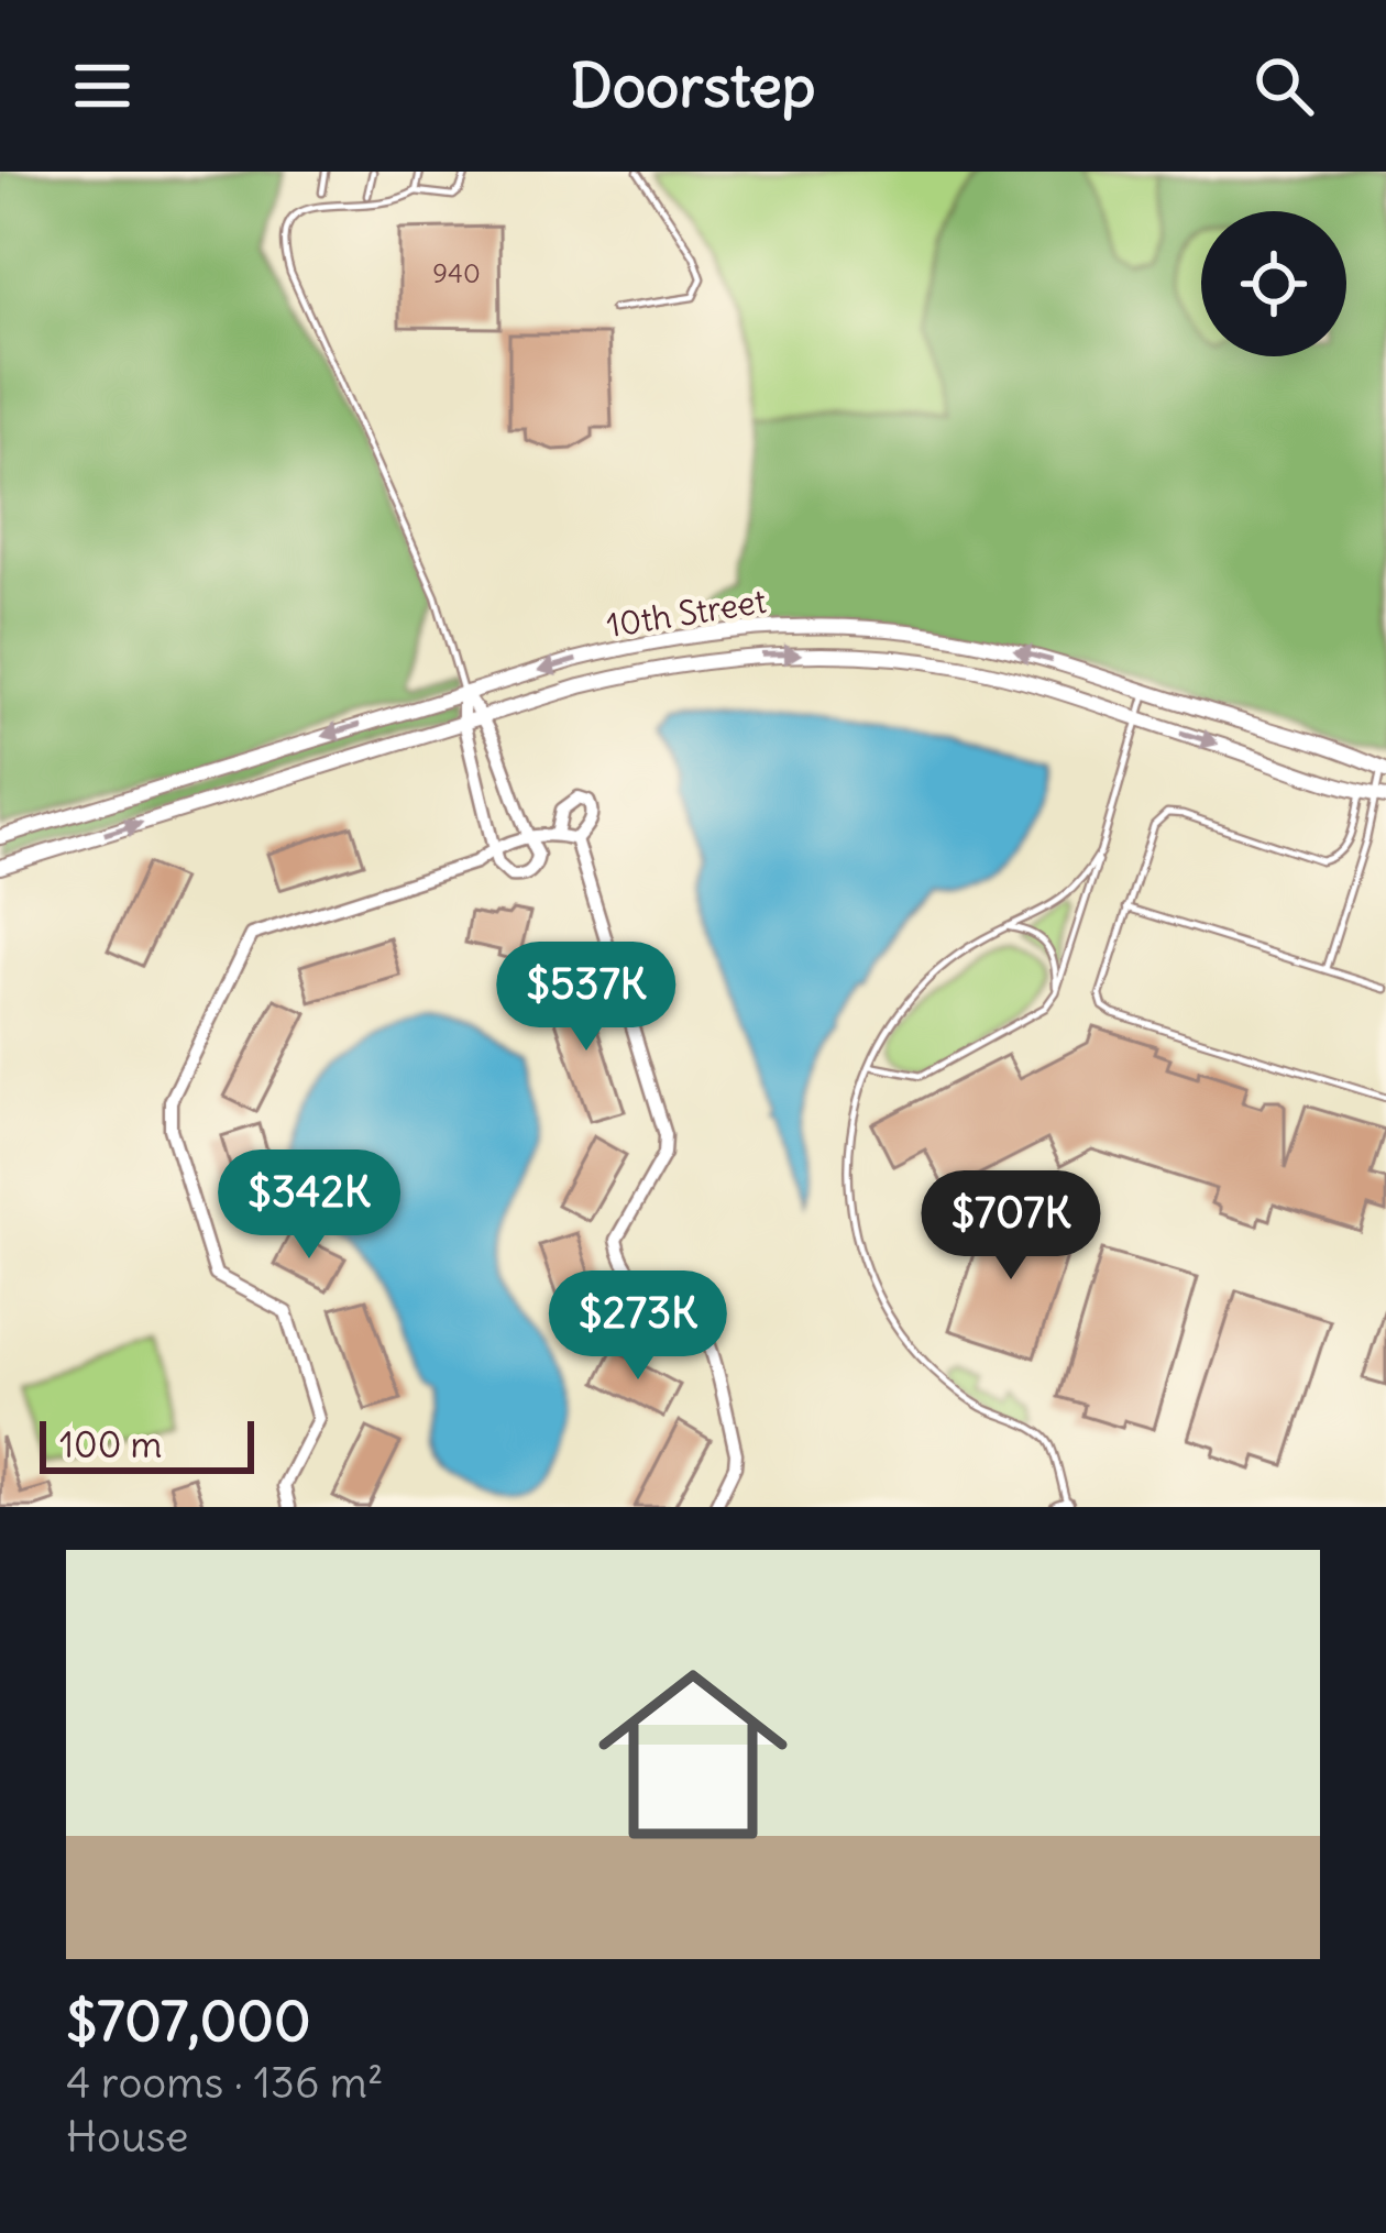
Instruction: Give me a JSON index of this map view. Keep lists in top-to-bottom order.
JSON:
{
  "streets": {
    "street": ["10th Street"]
  },
  "house_numbers": ["940"],
  "scale_bar": "100 m",
  "page": {
    "header": "Doorstep",
    "price": [
      "$537K",
      "$342K",
      "$707K",
      "$273K"
    ],
    "scale": "100 m",
    "list": [
      {
        "name": "$707,000",
        "note": "4 rooms · 136 m² · House"
      }
    ]
  }
}
